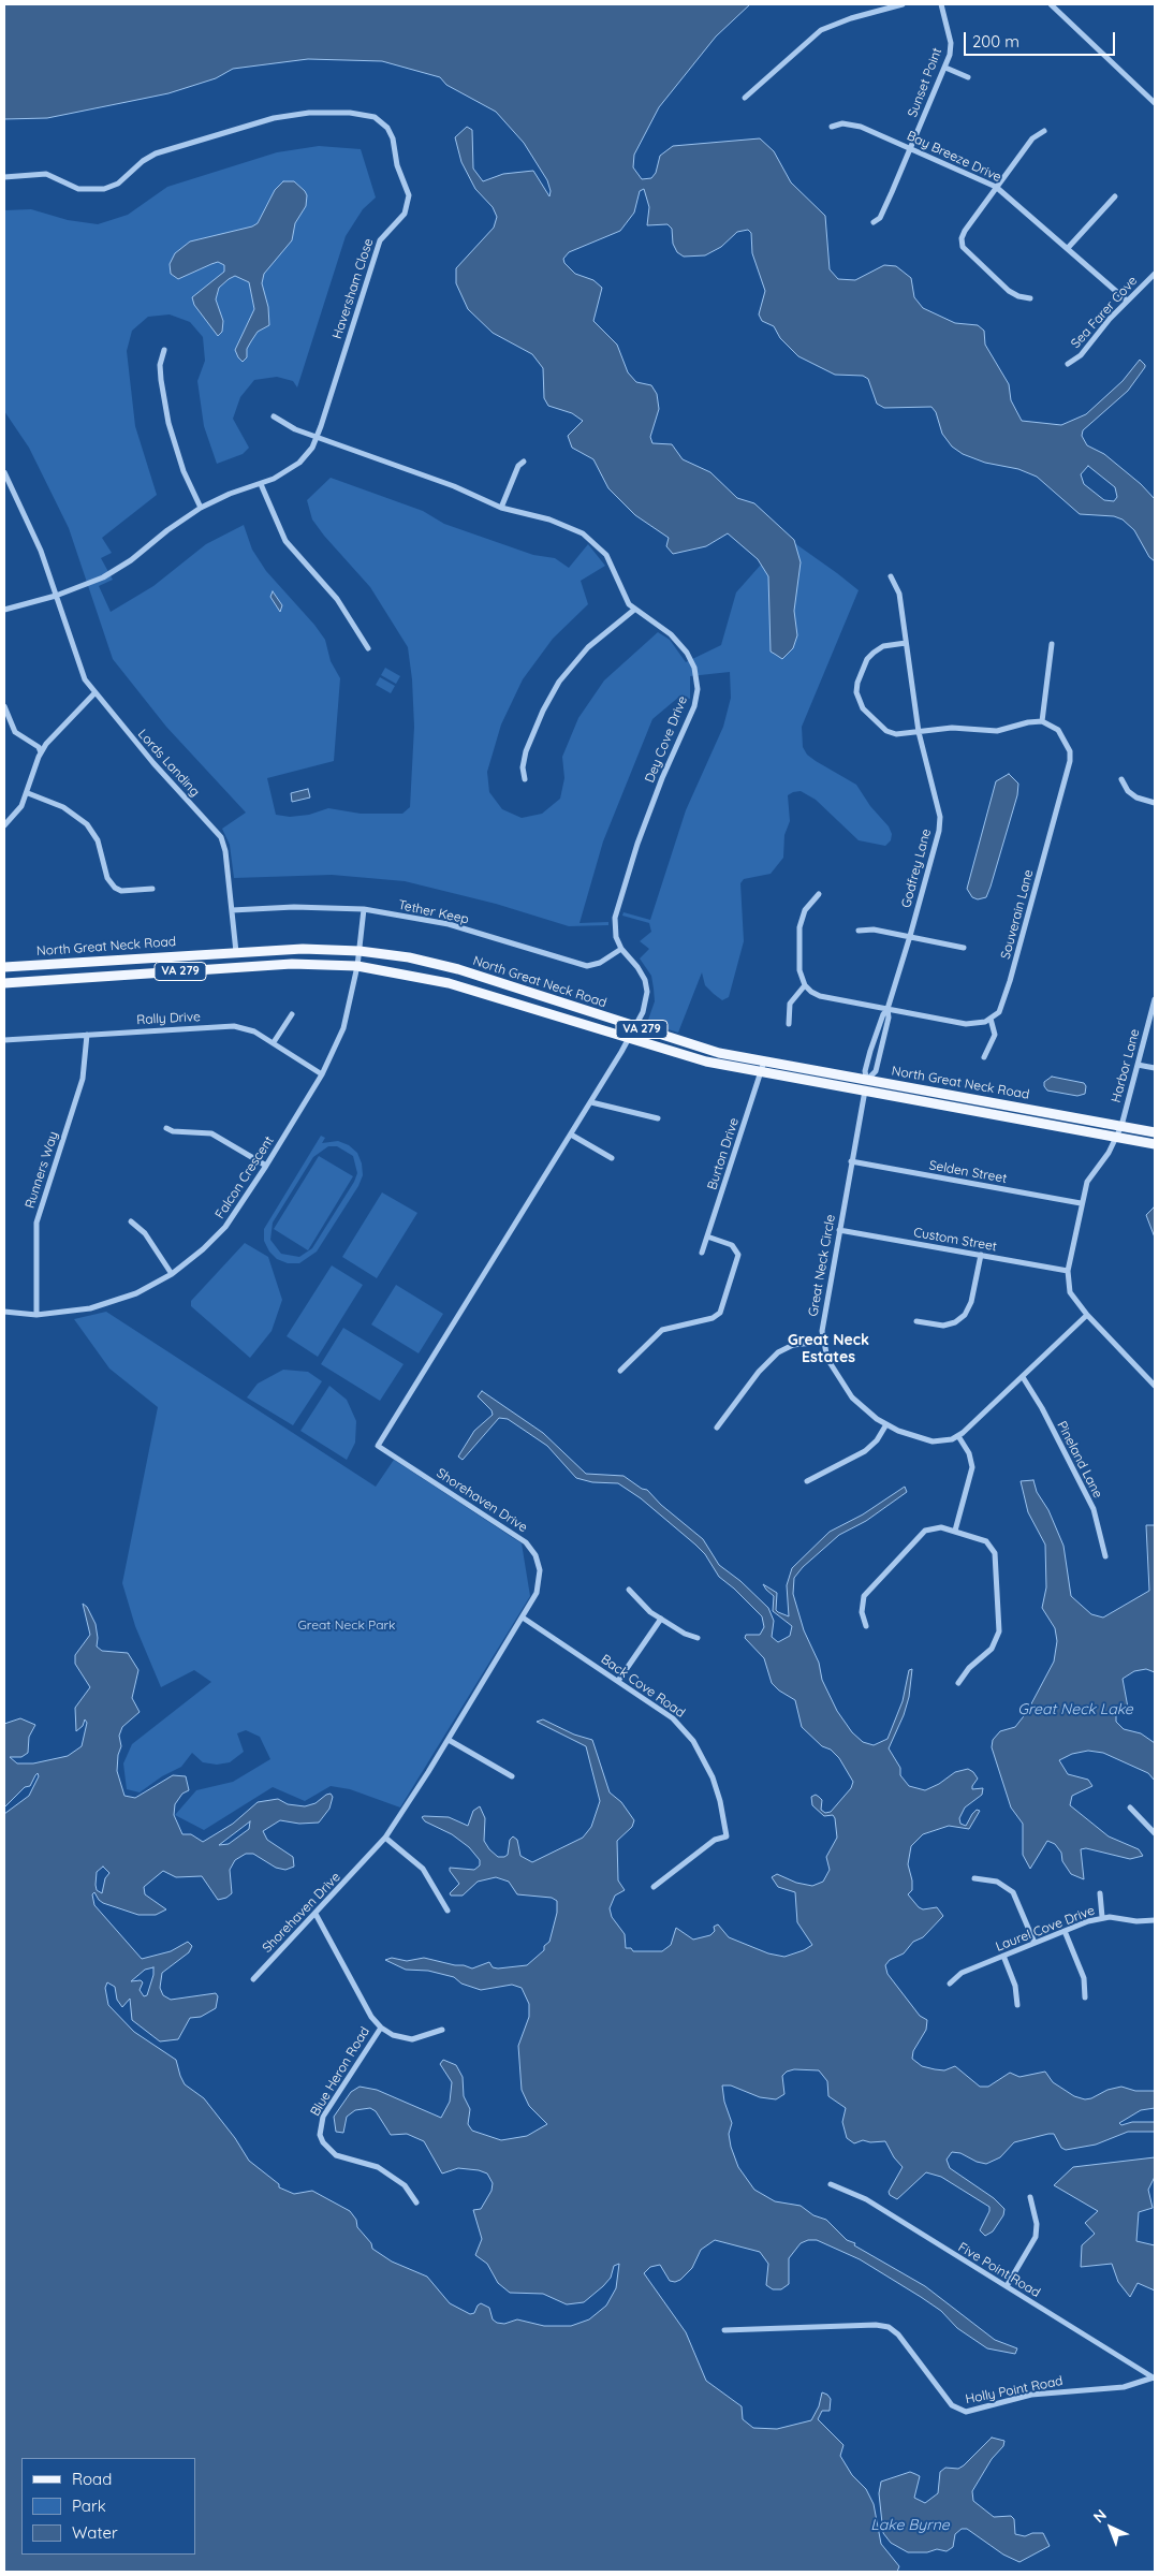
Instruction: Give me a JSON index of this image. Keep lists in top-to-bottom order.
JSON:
{
  "streets": {
    "main road": ["North Great Neck Road", "VA 279"],
    "street": [
      "Sunset Point",
      "Bay Breeze Drive",
      "Haversham Close",
      "Sea Farer Cove",
      "Dey Cove Drive",
      "Lords Landing",
      "Godfrey Lane",
      "Tether Keep",
      "Souverain Lane",
      "Rally Drive",
      "Harbor Lane",
      "Burton Drive",
      "Runners Way",
      "Selden Street",
      "Falcon Crescent",
      "Custom Street",
      "Great Neck Circle",
      "Pineland Lane",
      "Shorehaven Drive",
      "Back Cove Road",
      "Laurel Cove Drive",
      "Blue Heron Road",
      "Five Point Road",
      "Holly Point Road"
    ]
  },
  "crossings": [
    ["Sunset Point", "Bay Breeze Drive"],
    ["Bay Breeze Drive", "Sea Farer Cove"],
    ["Haversham Close", "Dey Cove Drive"],
    ["Haversham Close", "Lords Landing"],
    ["Dey Cove Drive", "Tether Keep"],
    ["Dey Cove Drive", "North Great Neck Road"],
    ["Dey Cove Drive", "Shorehaven Drive"],
    ["Lords Landing", "Tether Keep"],
    ["Lords Landing", "North Great Neck Road"],
    ["Godfrey Lane", "North Great Neck Road"],
    ["Godfrey Lane", "Great Neck Circle"],
    ["Tether Keep", "Falcon Crescent"],
    ["North Great Neck Road", "Harbor Lane"],
    ["North Great Neck Road", "Burton Drive"],
    ["North Great Neck Road", "Falcon Crescent"],
    ["North Great Neck Road", "Great Neck Circle"],
    ["North Great Neck Road", "Shorehaven Drive"],
    ["Rally Drive", "Runners Way"],
    ["Rally Drive", "Falcon Crescent"],
    ["Harbor Lane", "Selden Street"],
    ["Harbor Lane", "Custom Street"],
    ["Runners Way", "Falcon Crescent"],
    ["Selden Street", "Great Neck Circle"],
    ["Custom Street", "Great Neck Circle"],
    ["Shorehaven Drive", "Back Cove Road"],
    ["Shorehaven Drive", "Blue Heron Road"],
    ["Five Point Road", "Holly Point Road"]
  ],
  "districts": ["Great Neck Estates"],
  "water": ["Great Neck Lake", "Lake Byrne"],
  "parks": ["Great Neck Park"],
  "legend": ["Road", "Park", "Water"],
  "scale_bar": "200 m",
  "north": "top left"
}
